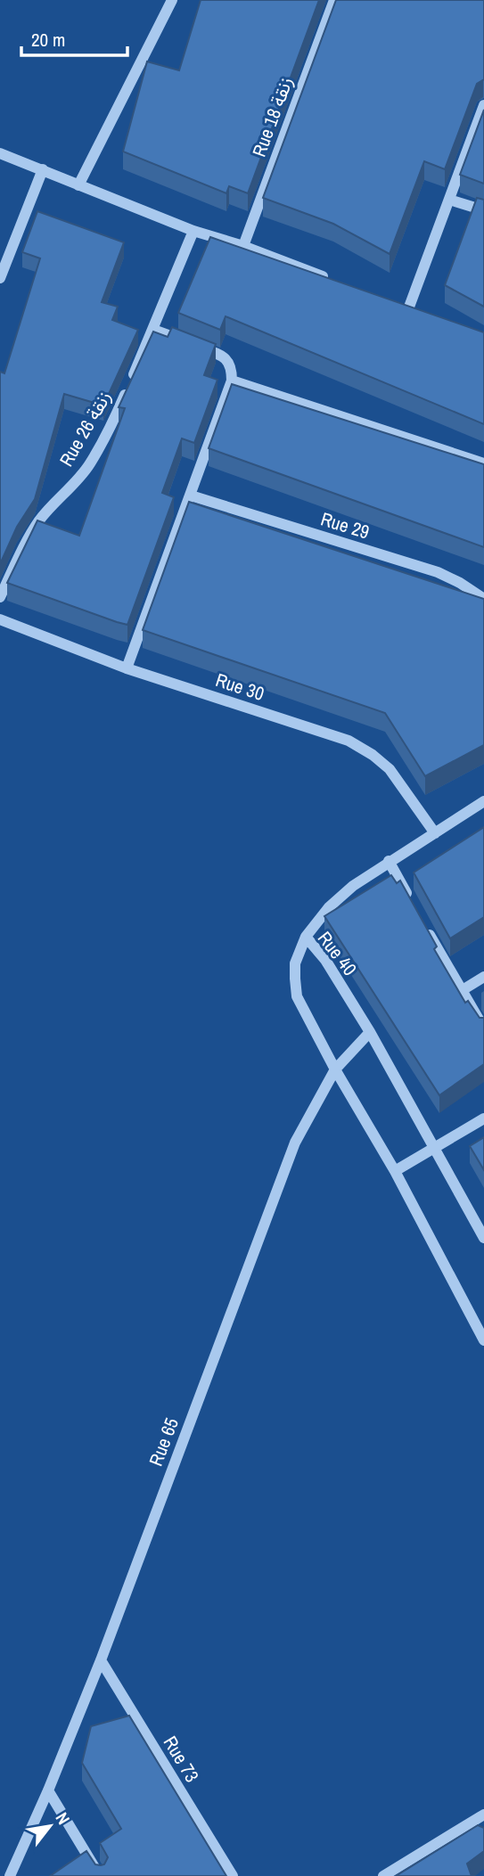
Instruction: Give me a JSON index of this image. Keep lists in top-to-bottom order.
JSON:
{
  "streets": {
    "street": [
      "Rue 18 زنقة",
      "Rue 26 زنقة",
      "Rue 29",
      "Rue 30",
      "Rue 40",
      "Rue 65",
      "Rue 73"
    ]
  },
  "crossings": [
    ["Rue 40", "Rue 65"],
    ["Rue 65", "Rue 73"]
  ],
  "scale_bar": "20 m",
  "north": "top right"
}
